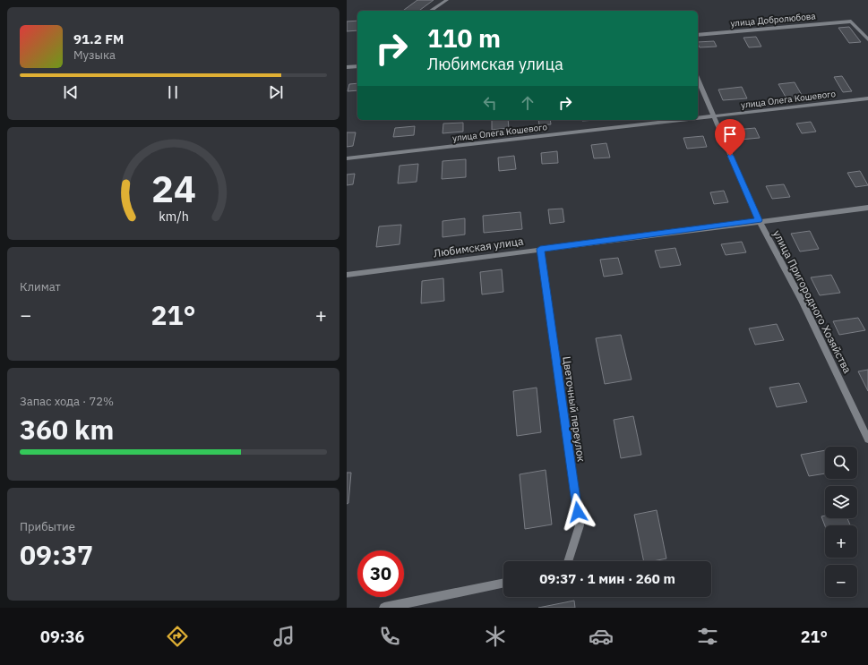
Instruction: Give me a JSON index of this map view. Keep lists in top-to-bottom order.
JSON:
{
  "streets": {
    "street": [
      "улица Добролюбова",
      "улица Олега Кошевого",
      "Любимская улица",
      "улица Пригородного Хозяйства",
      "Цветочный переулок"
    ]
  },
  "crossings": [
    ["улица Олега Кошевого", "улица Пригородного Хозяйства"],
    ["Любимская улица", "улица Пригородного Хозяйства"],
    ["Любимская улица", "Цветочный переулок"]
  ],
  "page": {
    "turn": ["110 m", "Любимская улица"],
    "song": ["91.2 FM", "Музыка"],
    "tile": [
      "Климат",
      ["Запас хода · 72%", "360 km"],
      ["Прибытие", "09:37"]
    ],
    "heat": ["−", "21°", "+"],
    "map_buttons": ["+", "−"],
    "limit": "30",
    "trip": "09:37 · 1 мин · 260 m",
    "tabs": ["09:36", "21°"],
    "gauge": ["24", "km/h"]
  }
}
